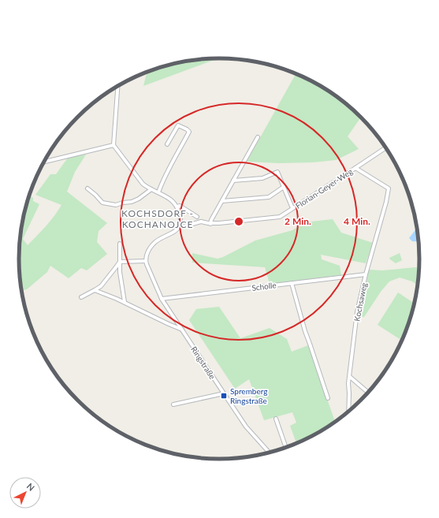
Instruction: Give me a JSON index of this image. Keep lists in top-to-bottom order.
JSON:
{
  "streets": {
    "street": [
      "Florian-Geyer-Weg",
      "Scholle",
      "Kochsaweg",
      "Ringstraße"
    ]
  },
  "crossings": [
    ["Florian-Geyer-Weg", "Kochsaweg"],
    ["Scholle", "Kochsaweg"],
    ["Scholle", "Ringstraße"]
  ],
  "districts": ["KOCHSDORF - KOCHANOJCE"],
  "places": {
    "transit": ["Spremberg Ringstraße"]
  },
  "north": "top right",
  "rings": ["2 Min.", "4 Min."]
}
